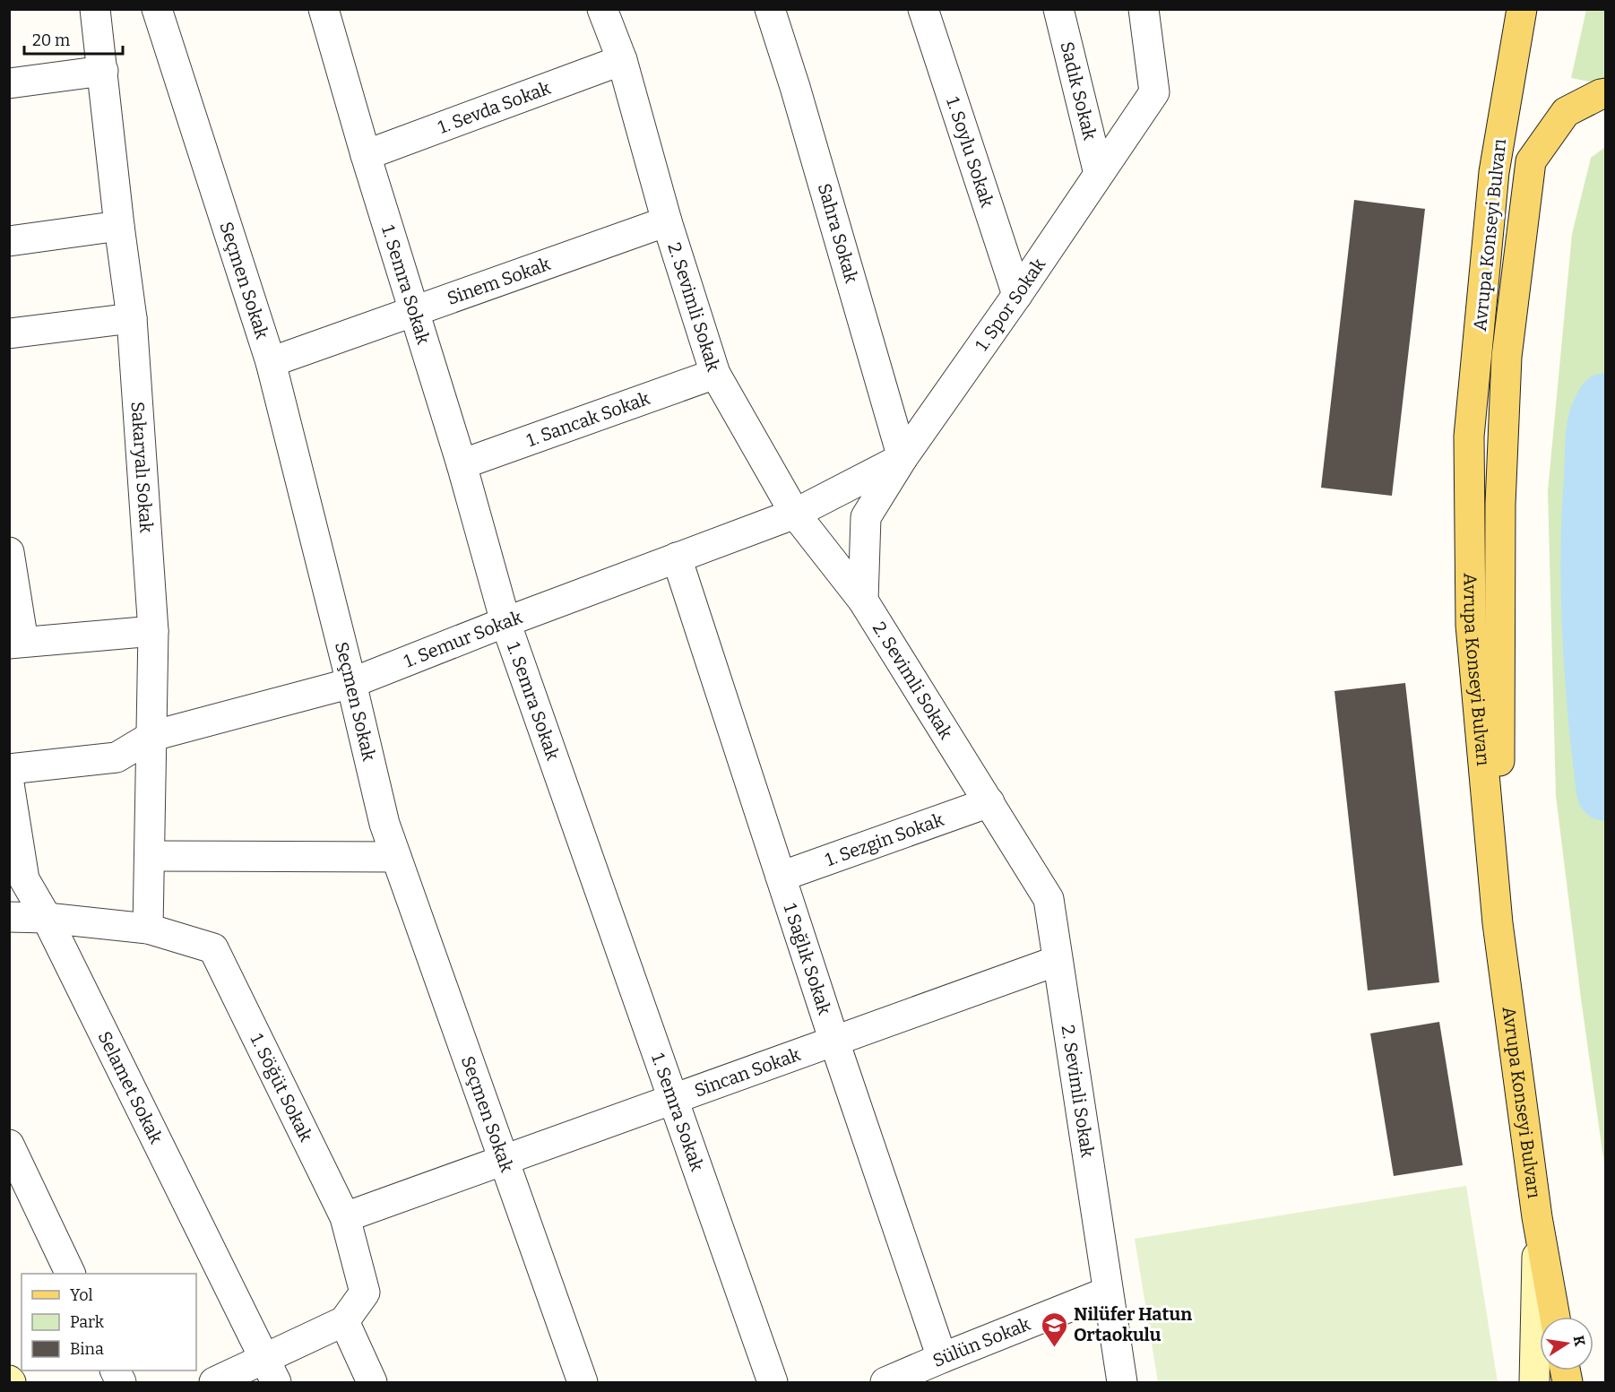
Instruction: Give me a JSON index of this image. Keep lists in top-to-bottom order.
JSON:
{
  "streets": {
    "main road": ["Avrupa Konseyi Bulvarı"],
    "street": [
      "Sadık Sokak",
      "1. Sevda Sokak",
      "1. Soylu Sokak",
      "Sahra Sokak",
      "Seçmen Sokak",
      "Sinem Sokak",
      "1. Semra Sokak",
      "1. Spor Sokak",
      "2. Sevimli Sokak",
      "1. Sancak Sokak",
      "Sakaryalı Sokak",
      "1. Semur Sokak",
      "1. Sezgin Sokak",
      "1 Sağlık Sokak",
      "Sincan Sokak",
      "Selamet Sokak",
      "1. Söğüt Sokak",
      "Sülün Sokak"
    ]
  },
  "crossings": [
    ["Sadık Sokak", "1. Spor Sokak"],
    ["1. Sevda Sokak", "1. Semra Sokak"],
    ["1. Sevda Sokak", "2. Sevimli Sokak"],
    ["1. Soylu Sokak", "1. Spor Sokak"],
    ["Sahra Sokak", "1. Spor Sokak"],
    ["Sahra Sokak", "1. Semur Sokak"],
    ["Seçmen Sokak", "Sinem Sokak"],
    ["Seçmen Sokak", "1. Semur Sokak"],
    ["Seçmen Sokak", "Sincan Sokak"],
    ["Sinem Sokak", "1. Semra Sokak"],
    ["Sinem Sokak", "2. Sevimli Sokak"],
    ["1. Semra Sokak", "1. Sancak Sokak"],
    ["1. Semra Sokak", "1. Semur Sokak"],
    ["1. Semra Sokak", "Sincan Sokak"],
    ["1. Spor Sokak", "2. Sevimli Sokak"],
    ["1. Spor Sokak", "1. Semur Sokak"],
    ["2. Sevimli Sokak", "1. Sancak Sokak"],
    ["2. Sevimli Sokak", "1. Semur Sokak"],
    ["2. Sevimli Sokak", "1. Sezgin Sokak"],
    ["2. Sevimli Sokak", "Sincan Sokak"],
    ["2. Sevimli Sokak", "Sülün Sokak"],
    ["Sakaryalı Sokak", "1. Semur Sokak"],
    ["Sakaryalı Sokak", "1. Söğüt Sokak"],
    ["1. Semur Sokak", "1 Sağlık Sokak"],
    ["1. Sezgin Sokak", "1 Sağlık Sokak"],
    ["1 Sağlık Sokak", "Sincan Sokak"],
    ["1 Sağlık Sokak", "Sülün Sokak"],
    ["Sincan Sokak", "1. Söğüt Sokak"],
    ["Selamet Sokak", "1. Söğüt Sokak"]
  ],
  "places": {
    "school or university": ["Nilüfer Hatun Ortaokulu"]
  },
  "legend": ["Yol", "Park", "Bina"],
  "scale_bar": "20 m",
  "north": "right"
}
